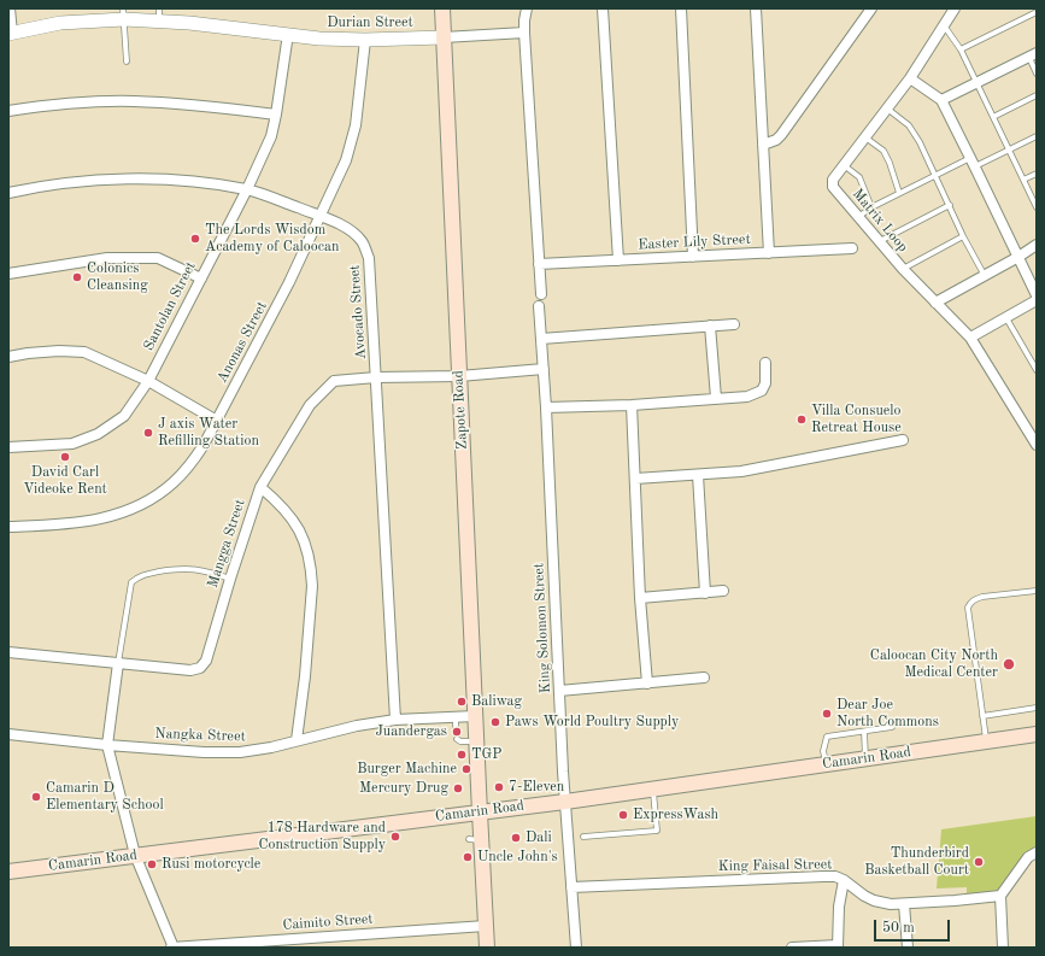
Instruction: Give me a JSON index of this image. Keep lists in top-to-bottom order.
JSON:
{
  "streets": {
    "main road": ["Zapote Road", "Camarin Road"],
    "street": [
      "Durian Street",
      "Matrix Loop",
      "Easter Lily Street",
      "Santolan Street",
      "Avocado Street",
      "Anonas Street",
      "Mangga Street",
      "King Solomon Street",
      "Nangka Street",
      "King Faisal Street",
      "Caimito Street"
    ]
  },
  "crossings": [
    ["Durian Street", "Santolan Street"],
    ["Durian Street", "Anonas Street"],
    ["Durian Street", "Zapote Road"],
    ["Santolan Street", "Avocado Street"],
    ["Avocado Street", "Anonas Street"],
    ["Avocado Street", "Mangga Street"],
    ["Avocado Street", "Nangka Street"],
    ["Zapote Road", "Mangga Street"],
    ["Zapote Road", "Nangka Street"],
    ["Zapote Road", "Camarin Road"],
    ["Zapote Road", "Caimito Street"],
    ["Mangga Street", "King Solomon Street"],
    ["King Solomon Street", "Camarin Road"],
    ["King Solomon Street", "King Faisal Street"]
  ],
  "places": [
    "The Lords Wisdom Academy of Caloocan",
    "Colonics Cleansing",
    "Villa Consuelo Retreat House",
    "J axis Water Refilling Station",
    "David Carl Videoke Rent",
    "Caloocan City North Medical Center",
    "Baliwag",
    "Dear Joe North Commons",
    "Paws World Poultry Supply",
    "Juandergas",
    "TGP",
    "Burger Machine",
    "7-Eleven",
    "Mercury Drug",
    "Camarin D Elementary School",
    "ExpressWash",
    "178 Hardware and Construction Supply",
    "Dali",
    "Uncle John's",
    "Thunderbird Basketball Court",
    "Rusi motorcycle"
  ],
  "scale_bar": "50 m"
}
